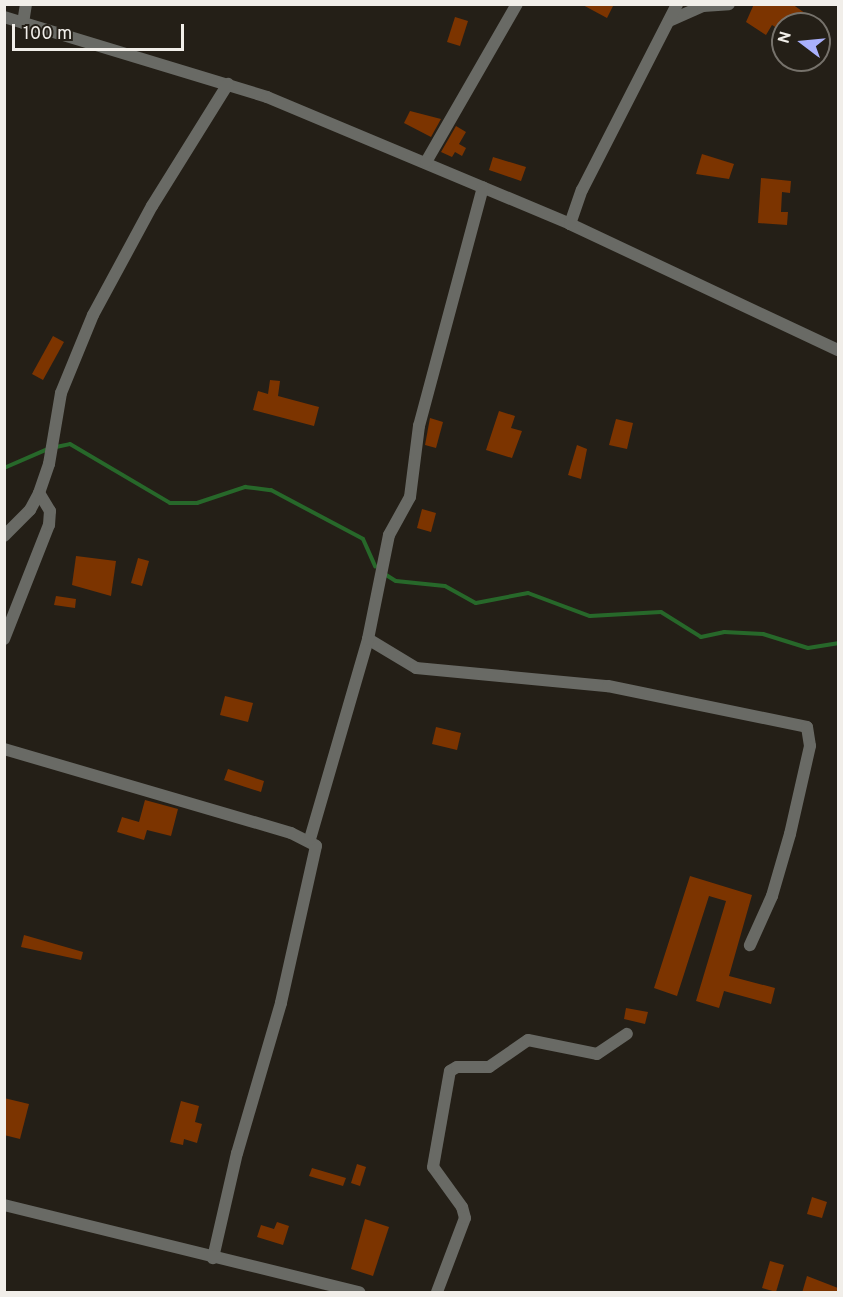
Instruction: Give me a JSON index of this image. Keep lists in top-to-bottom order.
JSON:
{
  "scale_bar": "100 m",
  "north": "left"
}
